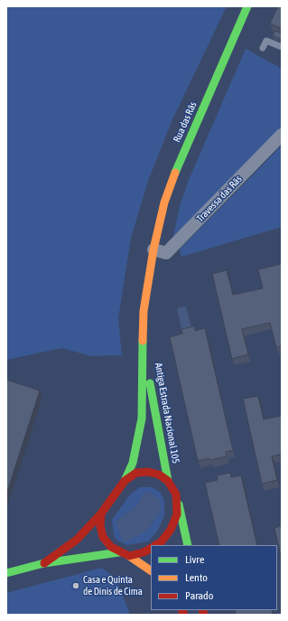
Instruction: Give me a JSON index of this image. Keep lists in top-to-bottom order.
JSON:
{
  "streets": {
    "main road": ["Rua das Rãs", "Antiga Estrada Nacional 105"],
    "street": ["Travessa das Rãs"]
  },
  "crossings": [
    ["Rua das Rãs", "Travessa das Rãs"],
    ["Rua das Rãs", "Antiga Estrada Nacional 105"],
    ["Travessa das Rãs", "Antiga Estrada Nacional 105"]
  ],
  "places": ["Casa e Quinta de Dinis de Cima"],
  "legend": ["Livre", "Lento", "Parado"]
}
